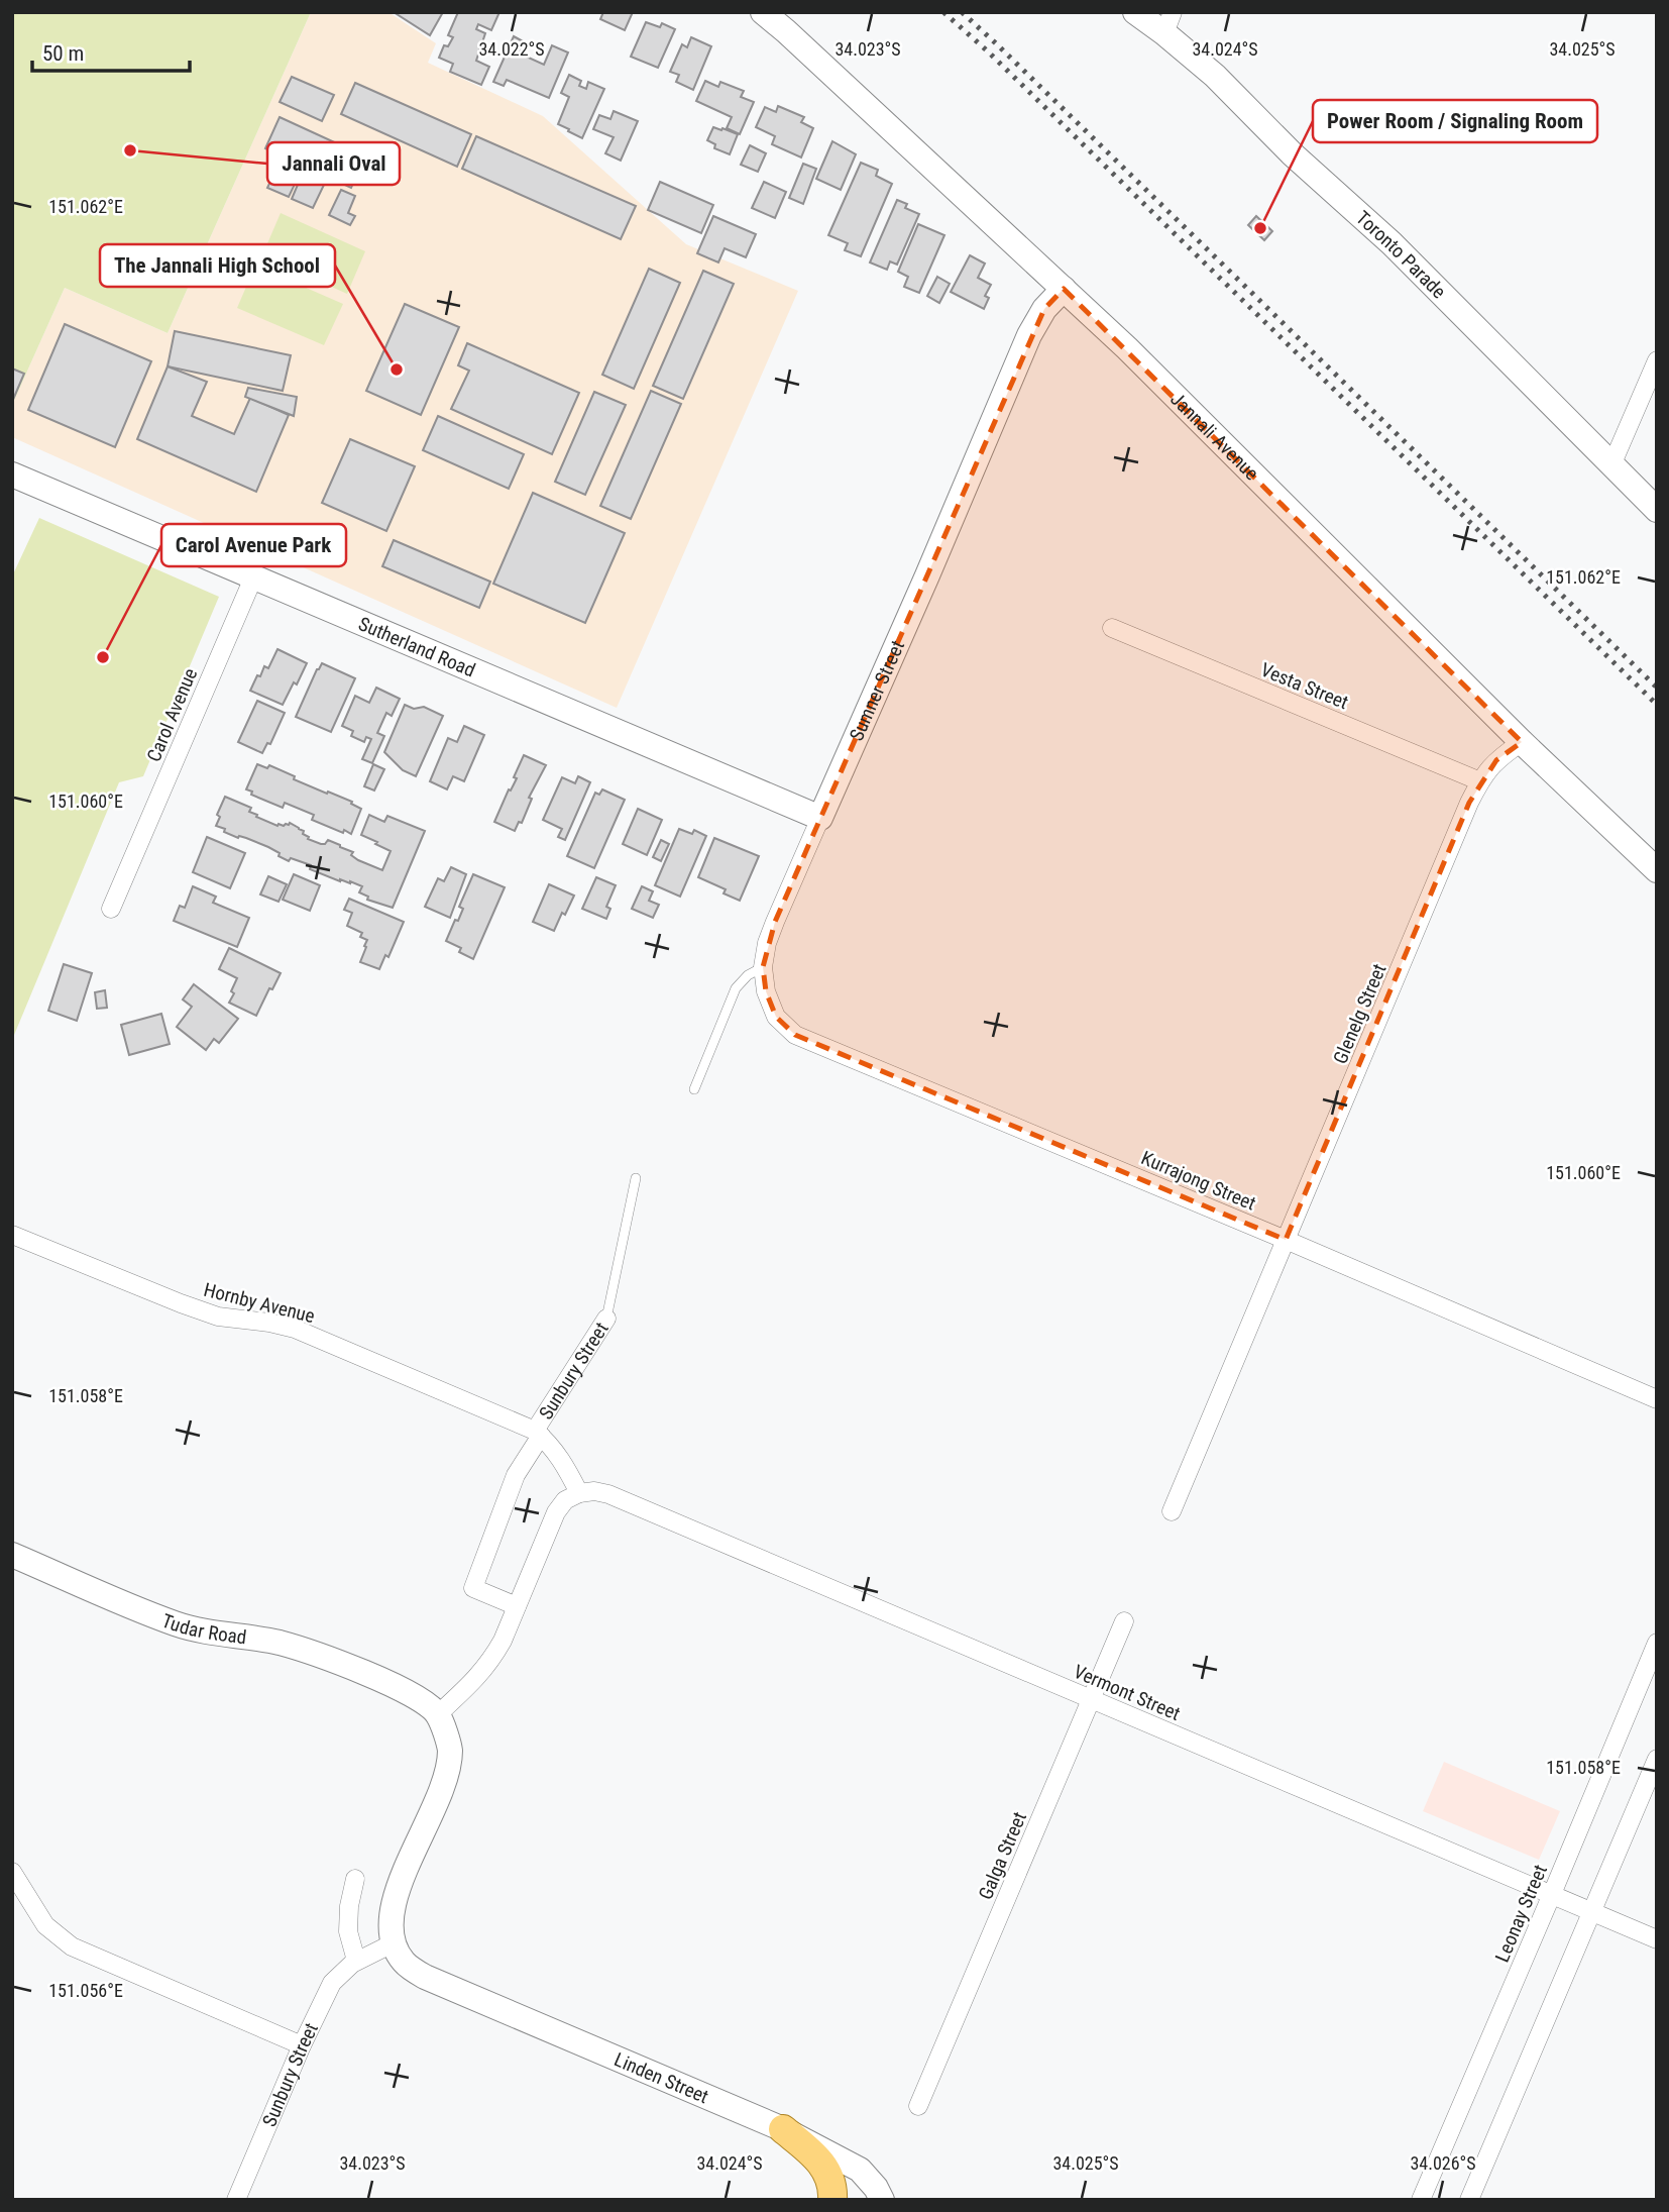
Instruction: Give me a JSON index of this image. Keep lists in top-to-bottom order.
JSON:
{
  "streets": {
    "street": [
      "Toronto Parade",
      "Jannali Avenue",
      "Sutherland Road",
      "Vesta Street",
      "Sumner Street",
      "Carol Avenue",
      "Glenelg Street",
      "Kurrajong Street",
      "Hornby Avenue",
      "Sunbury Street",
      "Tudar Road",
      "Vermont Street",
      "Galga Street",
      "Leonay Street",
      "Linden Street"
    ]
  },
  "crossings": [
    ["Jannali Avenue", "Sumner Street"],
    ["Jannali Avenue", "Glenelg Street"],
    ["Sutherland Road", "Sumner Street"],
    ["Sutherland Road", "Carol Avenue"],
    ["Vesta Street", "Glenelg Street"],
    ["Sumner Street", "Kurrajong Street"],
    ["Glenelg Street", "Kurrajong Street"],
    ["Hornby Avenue", "Sunbury Street"],
    ["Sunbury Street", "Vermont Street"],
    ["Sunbury Street", "Linden Street"],
    ["Vermont Street", "Galga Street"],
    ["Vermont Street", "Leonay Street"]
  ],
  "places": [
    "Jannali Oval",
    "Power Room / Signaling Room",
    "The Jannali High School",
    "Carol Avenue Park"
  ],
  "scale_bar": "50 m",
  "coordinates": [
    "34.022°S",
    "34.023°S",
    "34.024°S",
    "34.025°S",
    "151.062°E",
    "151.060°E",
    "151.058°E",
    "151.056°E",
    "34.026°S"
  ]
}
